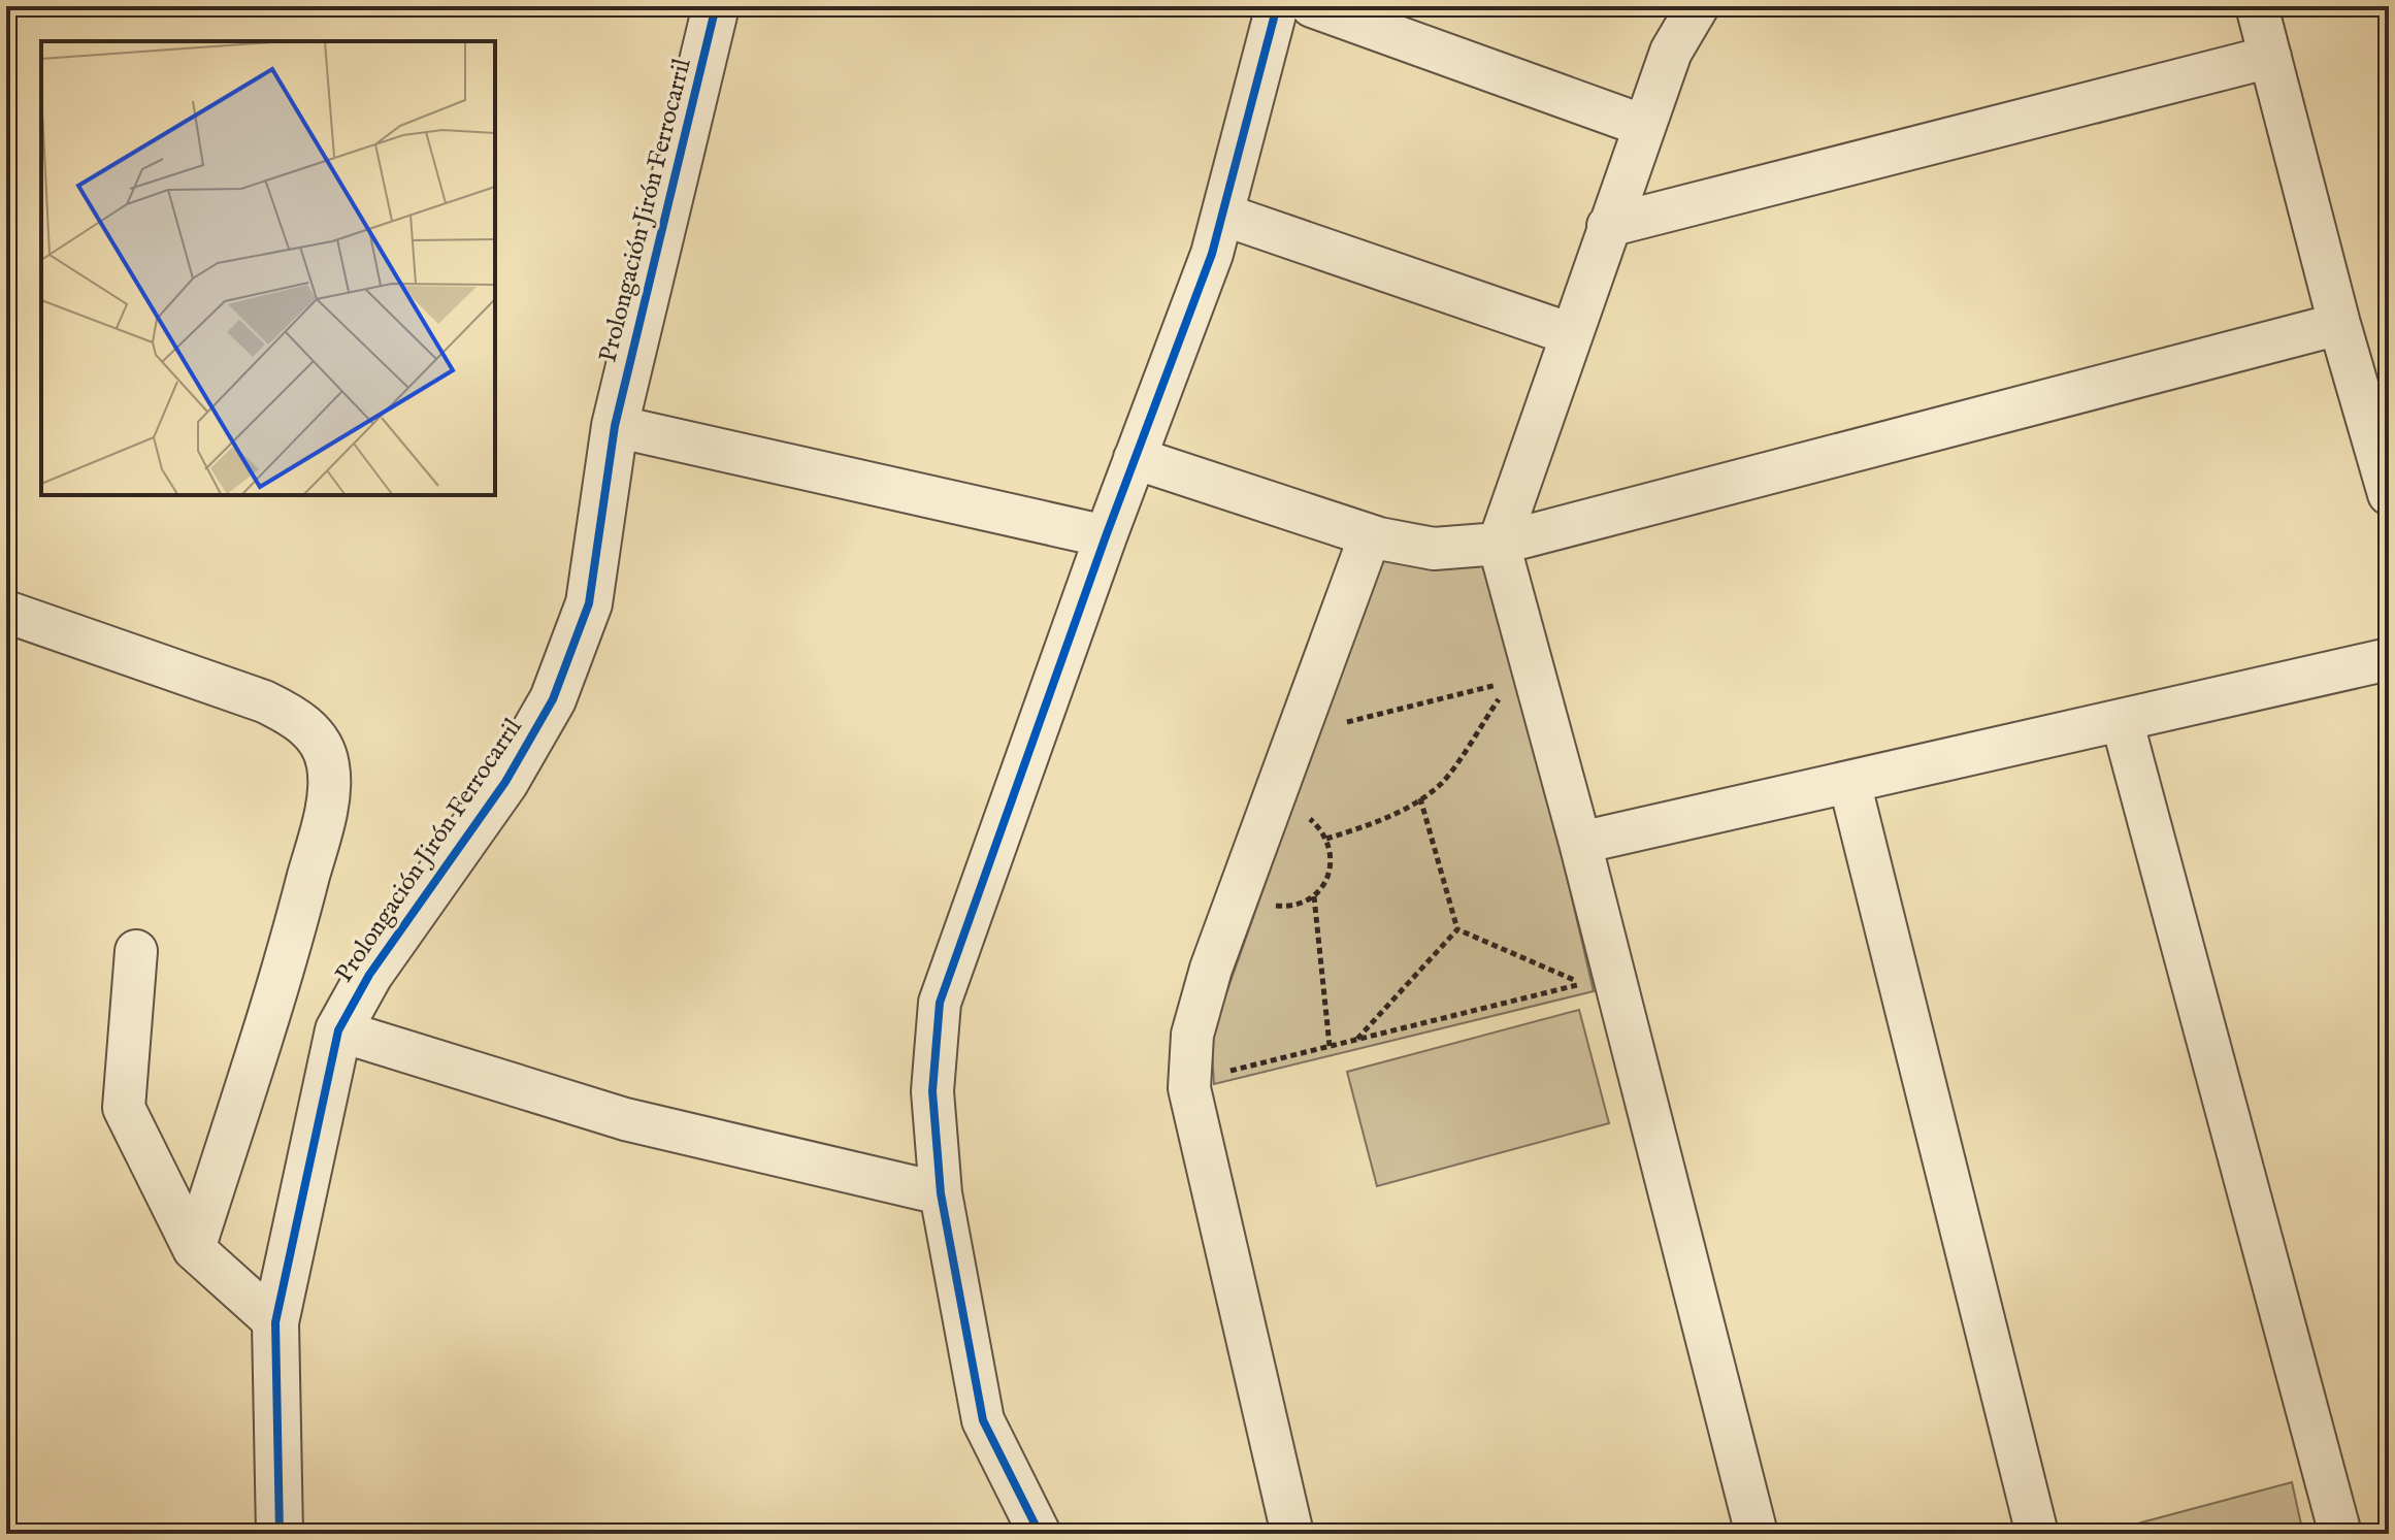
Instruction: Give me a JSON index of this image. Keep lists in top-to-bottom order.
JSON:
{
  "streets": {
    "street": ["Prolongación Jirón Ferrocarril"]
  }
}
